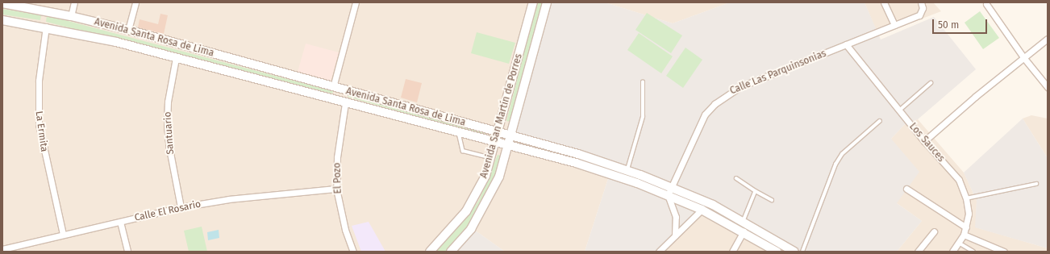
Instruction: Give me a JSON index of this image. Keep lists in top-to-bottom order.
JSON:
{
  "streets": {
    "main road": ["Avenida Santa Rosa de Lima", "Avenida San Martín de Porres"],
    "street": [
      "Calle Las Parquinsonias",
      "La Ermita",
      "Santuario",
      "Los Sauces",
      "El Pozo",
      "Calle El Rosario"
    ]
  },
  "crossings": [
    ["Avenida Santa Rosa de Lima", "Calle Las Parquinsonias"],
    ["Avenida Santa Rosa de Lima", "Avenida San Martín de Porres"],
    ["Avenida Santa Rosa de Lima", "La Ermita"],
    ["Avenida Santa Rosa de Lima", "Santuario"],
    ["Avenida Santa Rosa de Lima", "El Pozo"],
    ["Calle Las Parquinsonias", "Los Sauces"],
    ["La Ermita", "Calle El Rosario"],
    ["Santuario", "Calle El Rosario"],
    ["El Pozo", "Calle El Rosario"]
  ],
  "scale_bar": "50 m"
}
